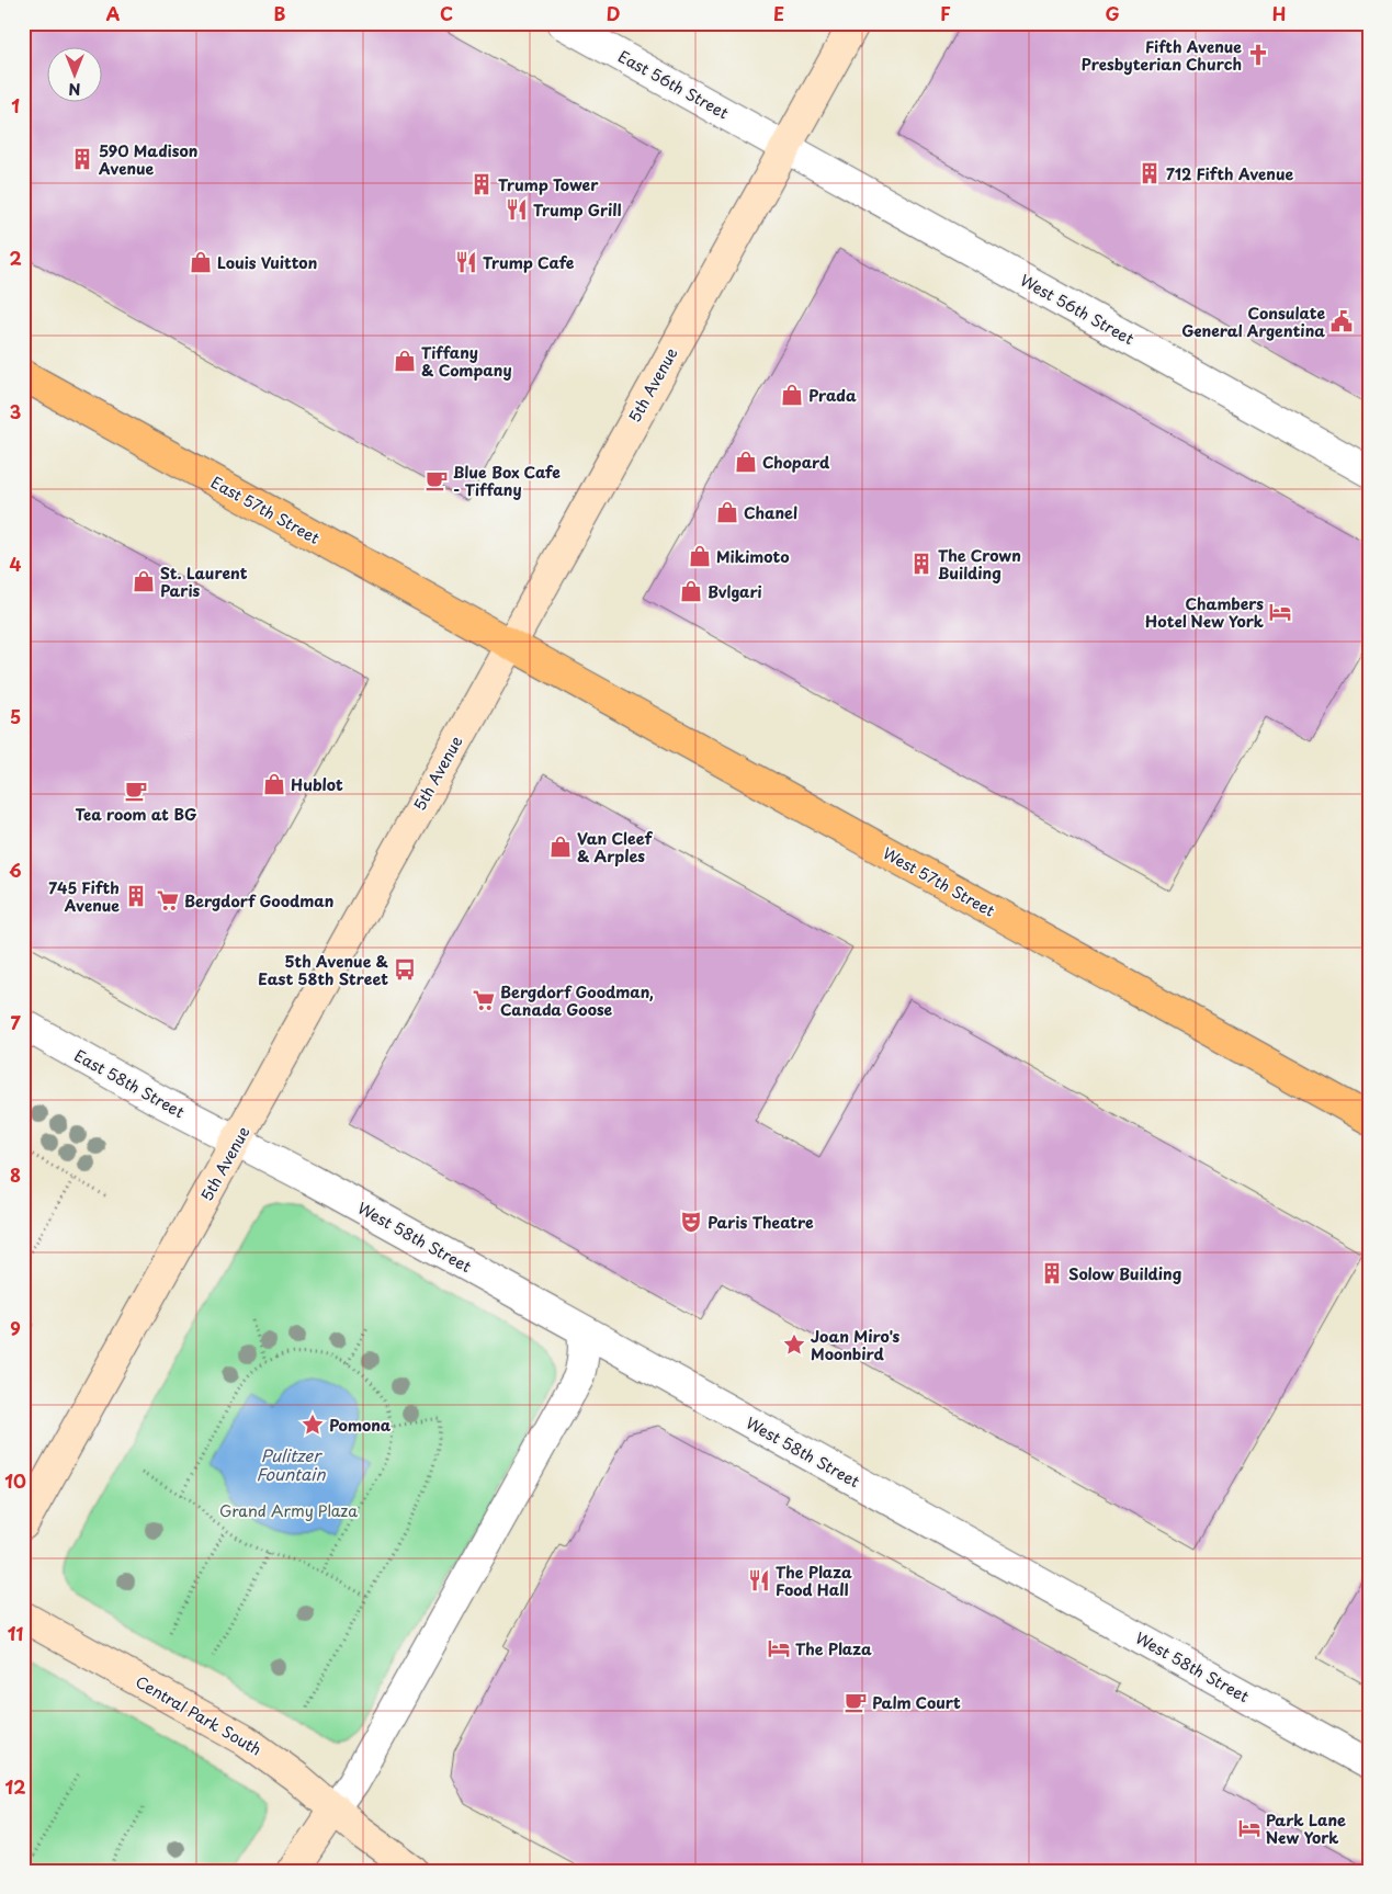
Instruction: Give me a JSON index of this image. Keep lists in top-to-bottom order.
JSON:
{
  "streets": {
    "main road": [
      "5th Avenue",
      "East 57th Street",
      "West 57th Street",
      "Central Park South"
    ],
    "street": [
      "East 56th Street",
      "West 56th Street",
      "East 58th Street",
      "West 58th Street"
    ]
  },
  "crossings": [
    ["East 56th Street", "West 56th Street"],
    ["East 56th Street", "5th Avenue"],
    ["West 56th Street", "5th Avenue"],
    ["5th Avenue", "East 57th Street"],
    ["5th Avenue", "West 57th Street"],
    ["5th Avenue", "East 58th Street"],
    ["5th Avenue", "West 58th Street"],
    ["East 57th Street", "West 57th Street"],
    ["East 58th Street", "West 58th Street"]
  ],
  "water": ["Pulitzer Fountain"],
  "parks": ["Grand Army Plaza"],
  "places": {
    "church": ["Fifth Avenue Presbyterian Church"],
    "building": [
      "590 Madison Avenue",
      "712 Fifth Avenue",
      "Trump Tower",
      "The Crown Building",
      "745 Fifth Avenue",
      "Solow Building"
    ],
    "restaurant": ["Trump Grill", "Trump Cafe", "The Plaza Food Hall"],
    "shop": [
      "Louis Vuitton",
      "Tiffany & Company",
      "Prada",
      "Chopard",
      "Chanel",
      "Mikimoto",
      "St. Laurent Paris",
      "Bvlgari",
      "Hublot",
      "Van Cleef & Arples"
    ],
    "public building": ["Consulate General Argentina"],
    "cafe": ["Blue Box Cafe - Tiffany", "Tea room at BG", "Palm Court"],
    "hotel": ["Chambers Hotel New York", "The Plaza", "Park Lane New York"],
    "supermarket": ["Bergdorf Goodman", "Bergdorf Goodman, Canada Goose"],
    "bus stop": ["5th Avenue & East 58th Street"],
    "theatre": ["Paris Theatre"],
    "place": ["Joan Miro's Moonbird", "Pomona"]
  },
  "north": "bottom",
  "grid": {
    "columns": [
      "A",
      "B",
      "C",
      "D",
      "E",
      "F",
      "G",
      "H"
    ],
    "rows": [
      "1",
      "2",
      "3",
      "4",
      "5",
      "6",
      "7",
      "8",
      "9",
      "10",
      "11",
      "12"
    ]
  }
}
